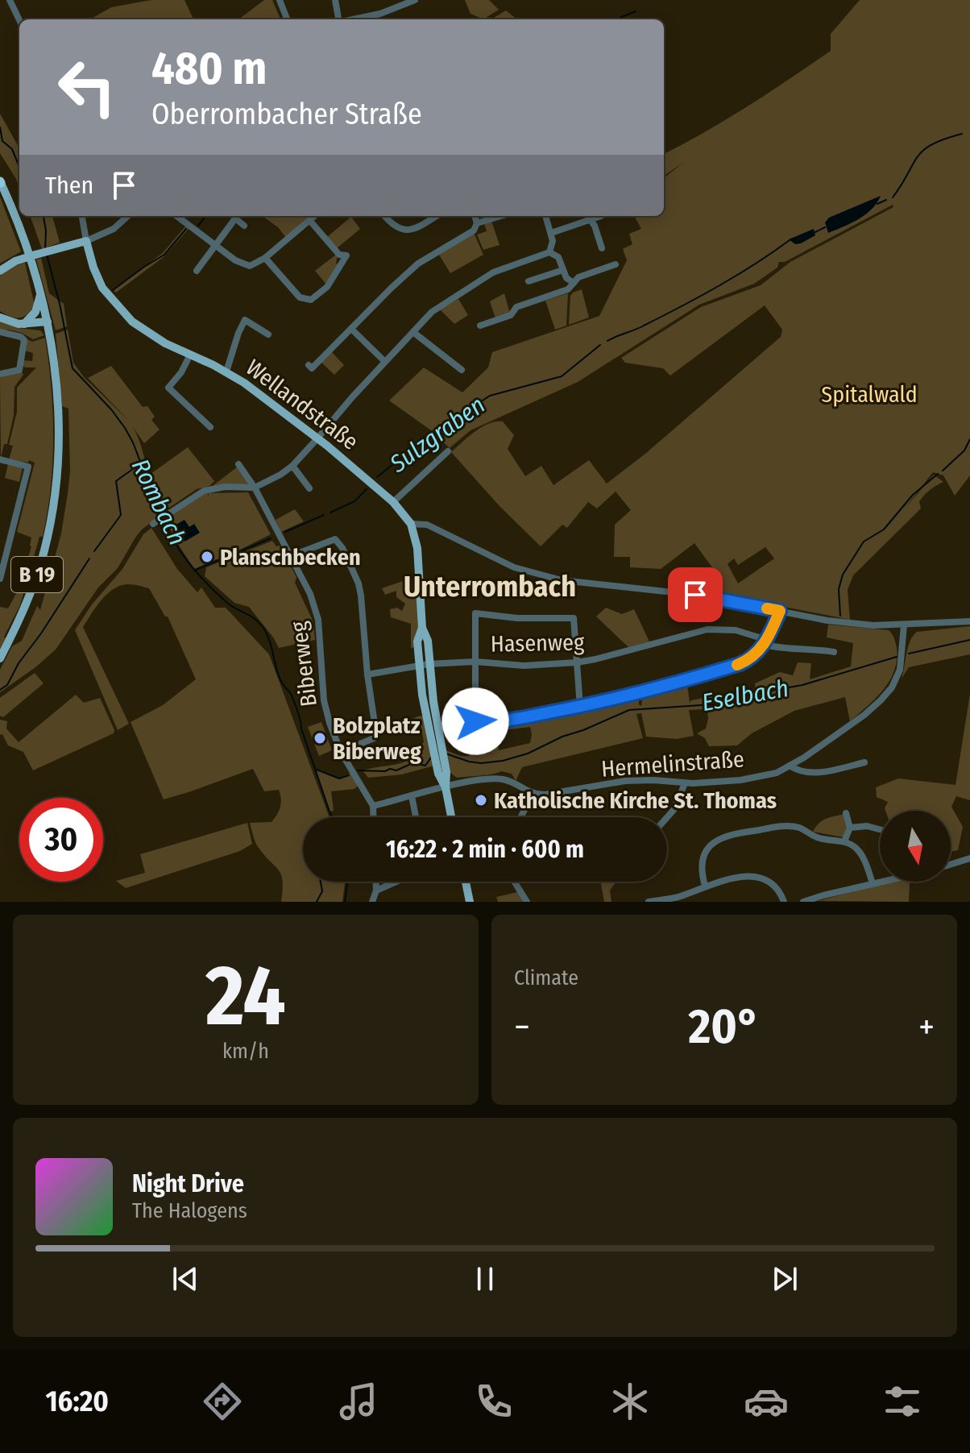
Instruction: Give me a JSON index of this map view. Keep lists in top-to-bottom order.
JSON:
{
  "streets": {
    "main road": ["Wellandstraße", "B 19"],
    "street": ["Hasenweg", "Biberweg", "Hermelinstraße"]
  },
  "districts": ["Unterrombach"],
  "water": ["Sulzgraben", "Rombach", "Eselbach"],
  "parks": ["Spitalwald"],
  "places": ["Planschbecken", "Bolzplatz Biberweg", "Katholische Kirche St. Thomas"],
  "north": "bottom",
  "page": {
    "turn": ["480 m", "Oberrombacher Straße"],
    "then": "Then",
    "limit": "30",
    "trip": "16:22 · 2 min · 600 m",
    "tile": [
      ["24", "km/h"],
      "Climate"
    ],
    "heat": ["−", "20°", "+"],
    "song": ["Night Drive", "The Halogens"],
    "tabs": "16:20"
  }
}
